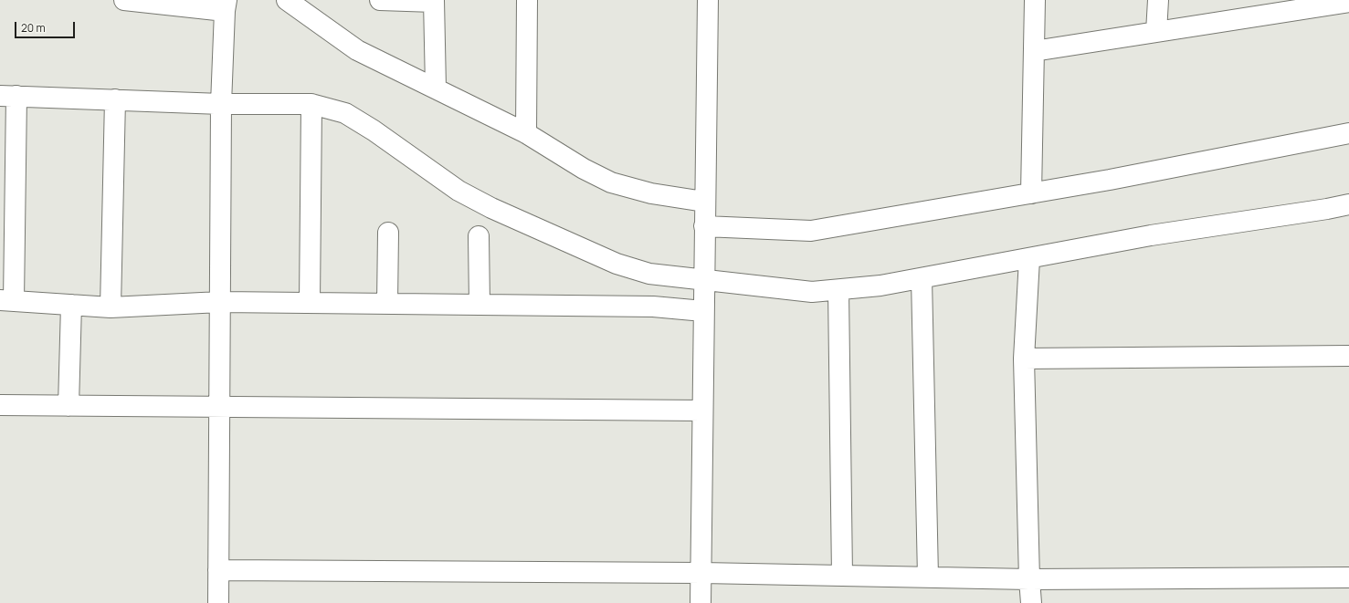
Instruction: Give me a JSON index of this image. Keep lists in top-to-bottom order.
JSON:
{
  "scale_bar": "20 m"
}
